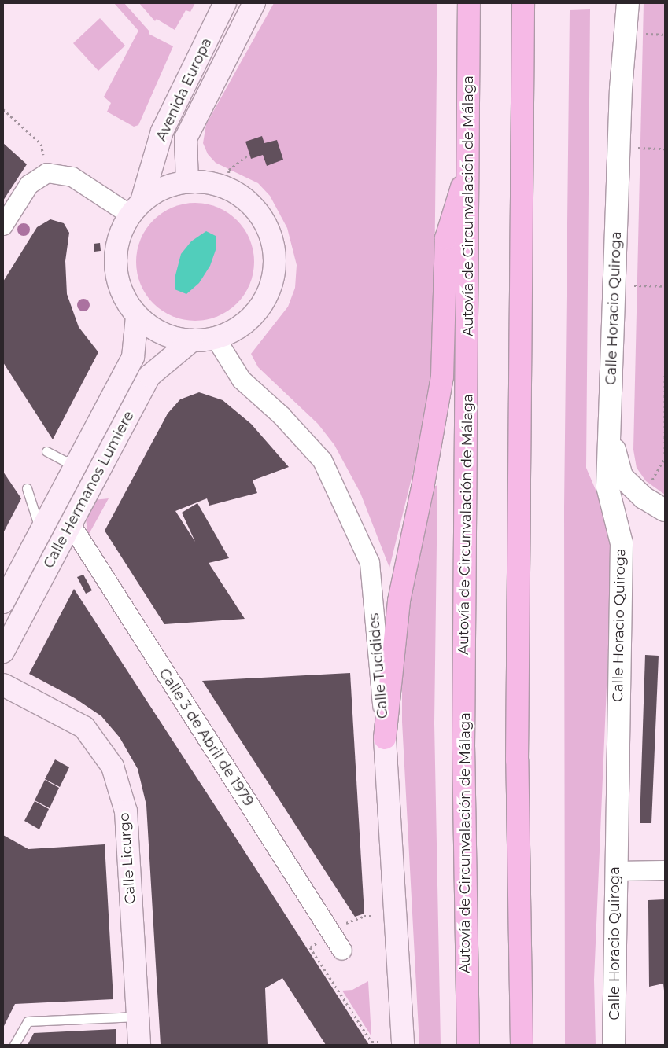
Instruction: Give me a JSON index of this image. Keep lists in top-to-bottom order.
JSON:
{
  "streets": {
    "highway": ["Autovía de Circunvalación de Málaga"],
    "main road": [
      "Avenida Europa",
      "Calle Hermanos Lumiere",
      "Calle Tucídides",
      "Calle Licurgo"
    ],
    "street": ["Calle Horacio Quiroga", "Calle 3 de Abril de 1979"]
  },
  "crossings": [
    ["Avenida Europa", "Calle Hermanos Lumiere"],
    ["Calle Hermanos Lumiere", "Calle 3 de Abril de 1979"]
  ]
}
